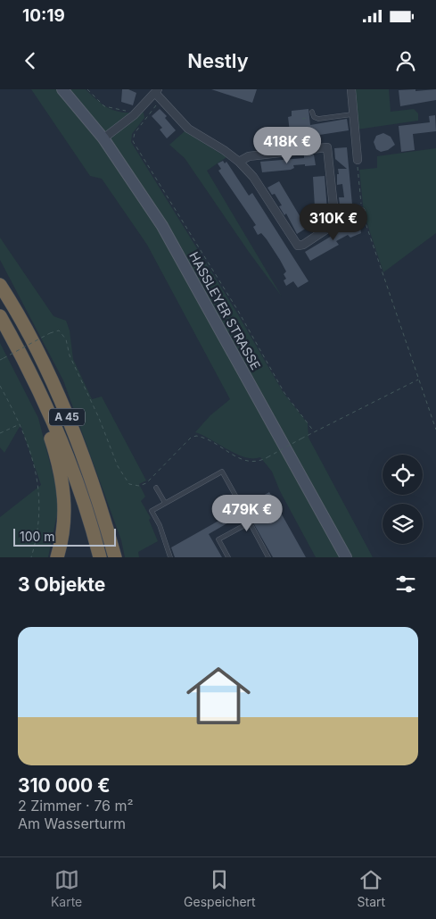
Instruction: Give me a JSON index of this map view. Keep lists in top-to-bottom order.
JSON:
{
  "streets": {
    "highway": ["A 45"],
    "main road": ["HASSLEYER STRASSE"]
  },
  "scale_bar": "100 m",
  "page": {
    "status": "10:19",
    "header": "Nestly",
    "price": ["418K €", "310K €", "479K €"],
    "scale": "100 m",
    "heading": "3 Objekte",
    "list": [
      {
        "name": "310 000 €",
        "note": "2 Zimmer · 76 m² · Am Wasserturm"
      }
    ],
    "tabs": ["Karte", "Gespeichert", "Start"]
  }
}
